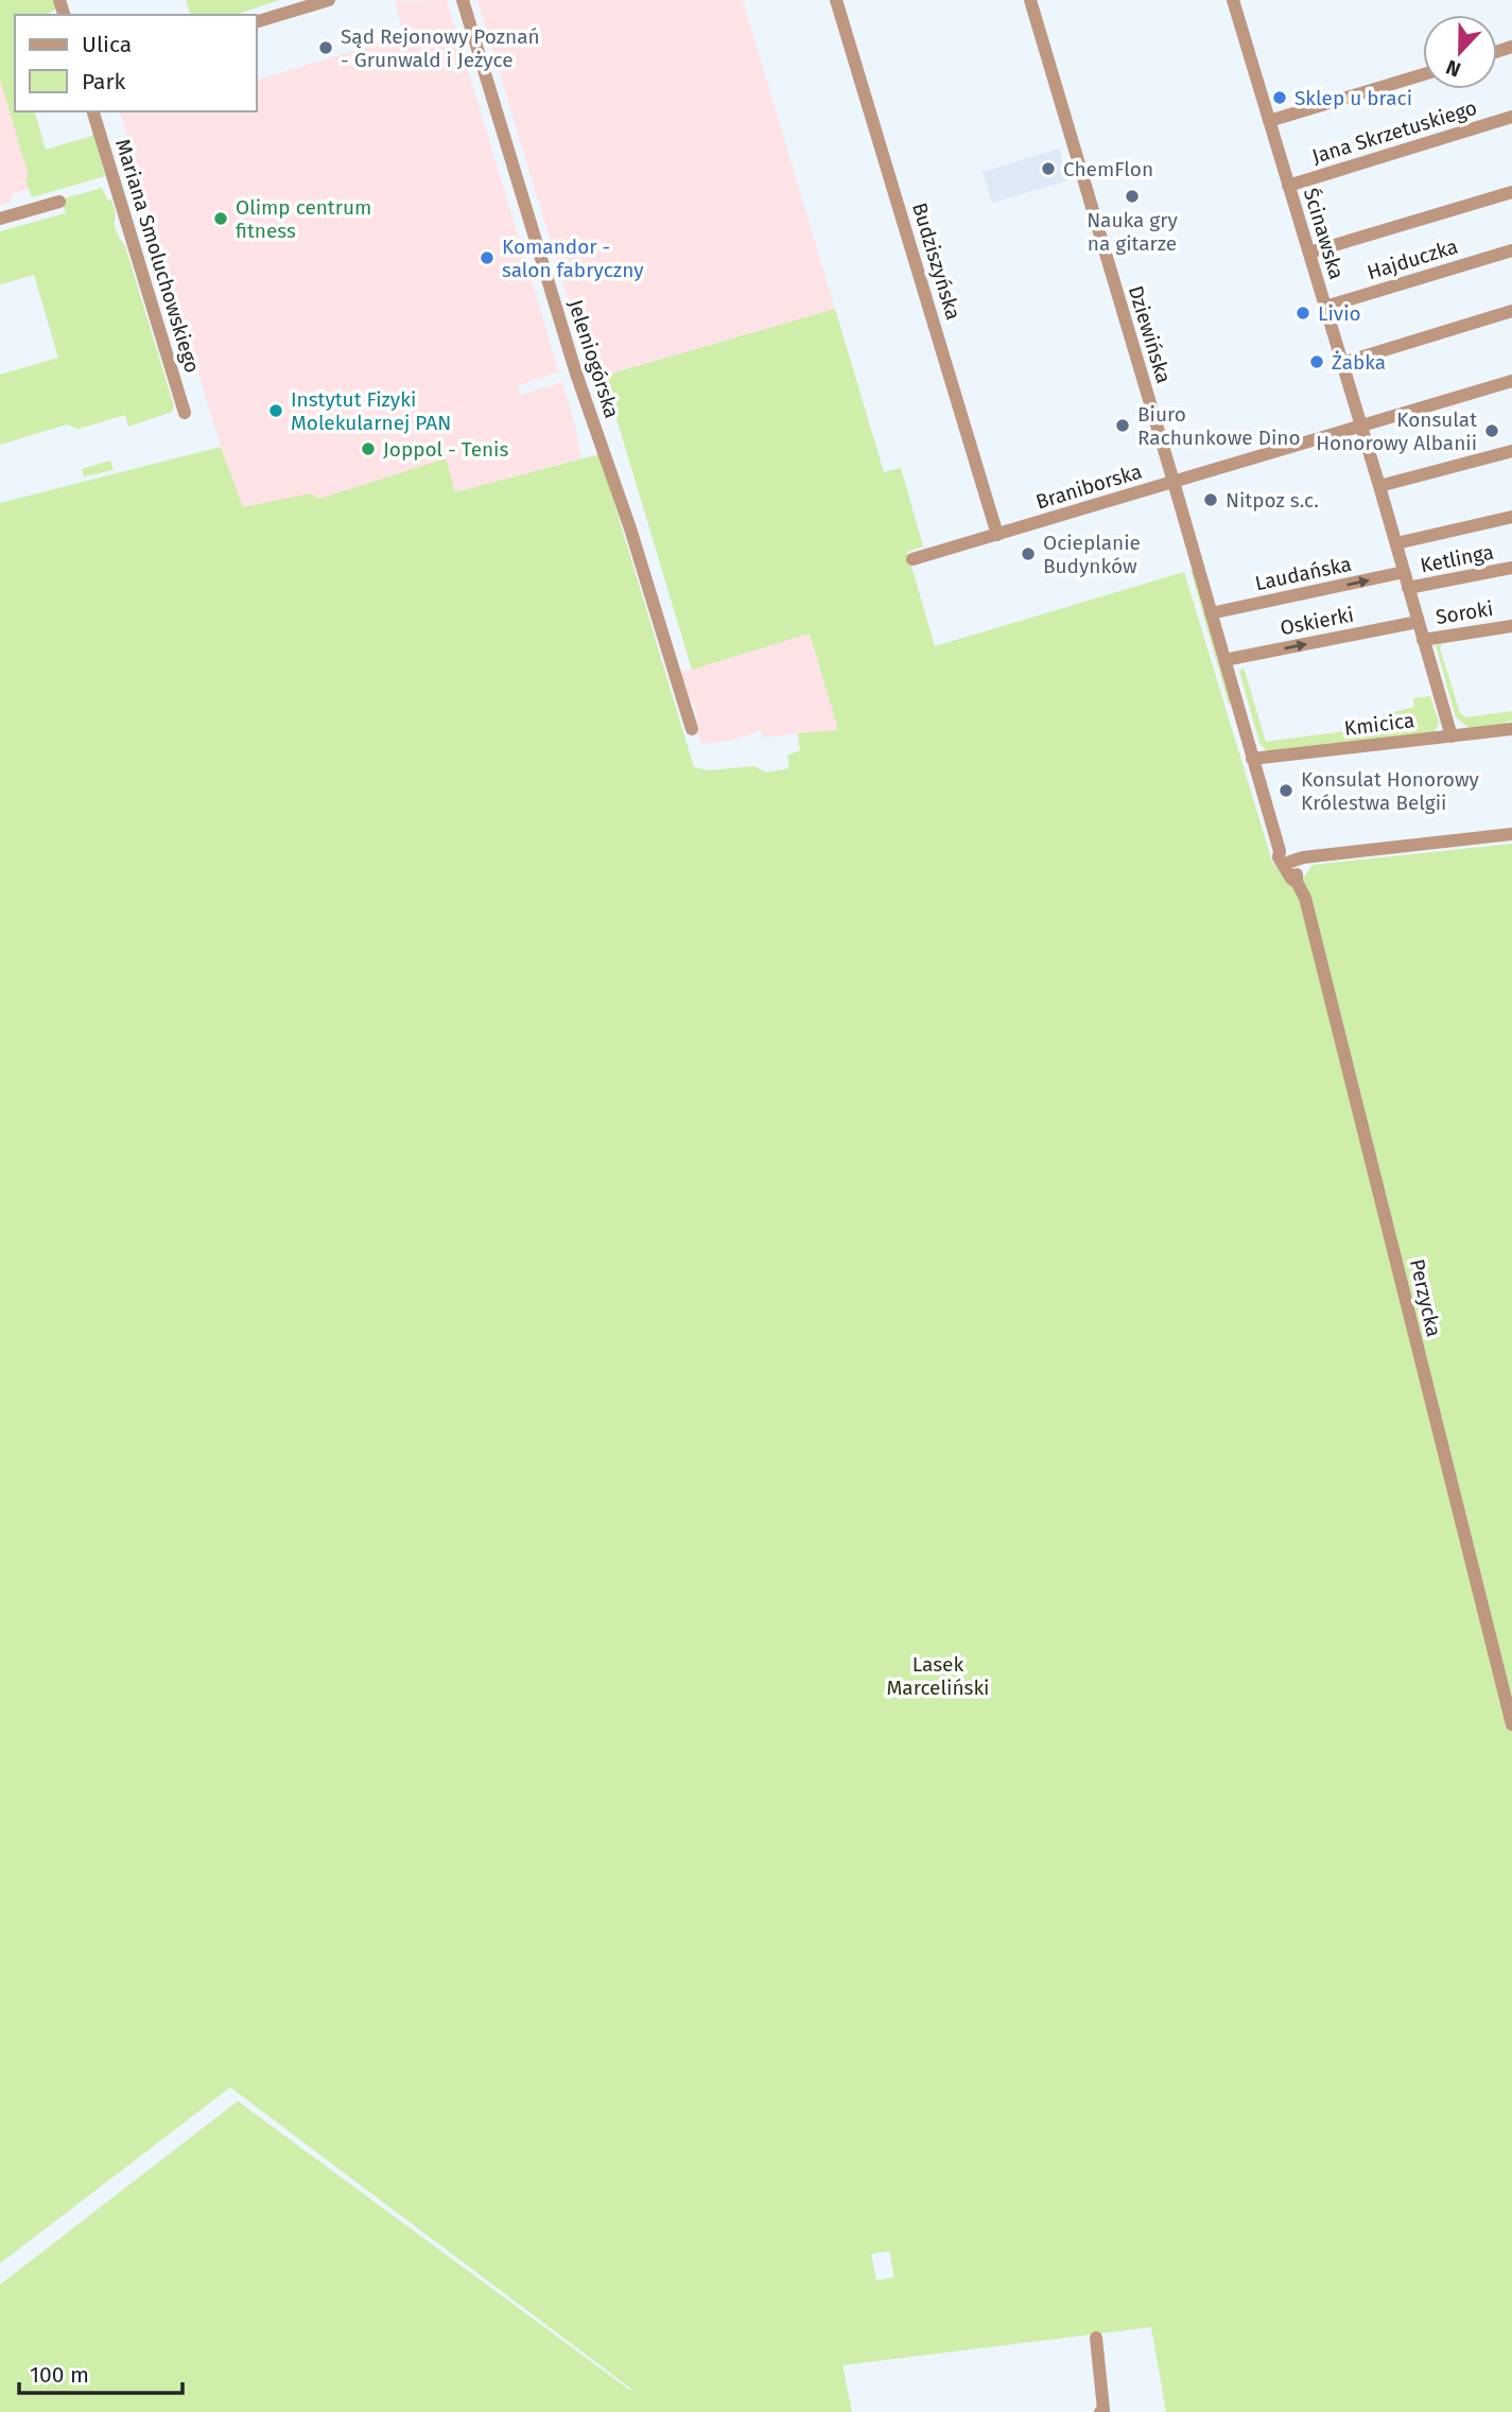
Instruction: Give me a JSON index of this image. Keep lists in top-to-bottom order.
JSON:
{
  "streets": {
    "street": [
      "Jana Skrzetuskiego",
      "Ścinawska",
      "Mariana Smoluchowskiego",
      "Hajduczka",
      "Budziszyńska",
      "Dziewińska",
      "Jeleniogórska",
      "Braniborska",
      "Ketlinga",
      "Laudańska",
      "Soroki",
      "Oskierki",
      "Kmicica",
      "Perzycka"
    ]
  },
  "crossings": [
    ["Jana Skrzetuskiego", "Ścinawska"],
    ["Ścinawska", "Hajduczka"],
    ["Ścinawska", "Braniborska"],
    ["Ścinawska", "Ketlinga"],
    ["Ścinawska", "Laudańska"],
    ["Ścinawska", "Soroki"],
    ["Ścinawska", "Oskierki"],
    ["Ścinawska", "Kmicica"],
    ["Budziszyńska", "Braniborska"],
    ["Dziewińska", "Braniborska"],
    ["Dziewińska", "Laudańska"],
    ["Dziewińska", "Oskierki"],
    ["Dziewińska", "Kmicica"],
    ["Dziewińska", "Perzycka"]
  ],
  "one_way": ["Laudańska", "Oskierki"],
  "parks": ["Lasek Marceliński"],
  "places": [
    "Sąd Rejonowy Poznań - Grunwald i Jeżyce",
    "Sklep u braci",
    "ChemFlon",
    "Nauka gry na gitarze",
    "Olimp centrum fitness",
    "Komandor - salon fabryczny",
    "Livio",
    "Żabka",
    "Instytut Fizyki Molekularnej PAN",
    "Biuro Rachunkowe Dino",
    "Konsulat Honorowy Albanii",
    "Joppol - Tenis",
    "Nitpoz s.c.",
    "Ocieplanie Budynków",
    "Konsulat Honorowy Królestwa Belgii"
  ],
  "legend": ["Ulica", "Park"],
  "scale_bar": "100 m",
  "north": "bottom"
}
